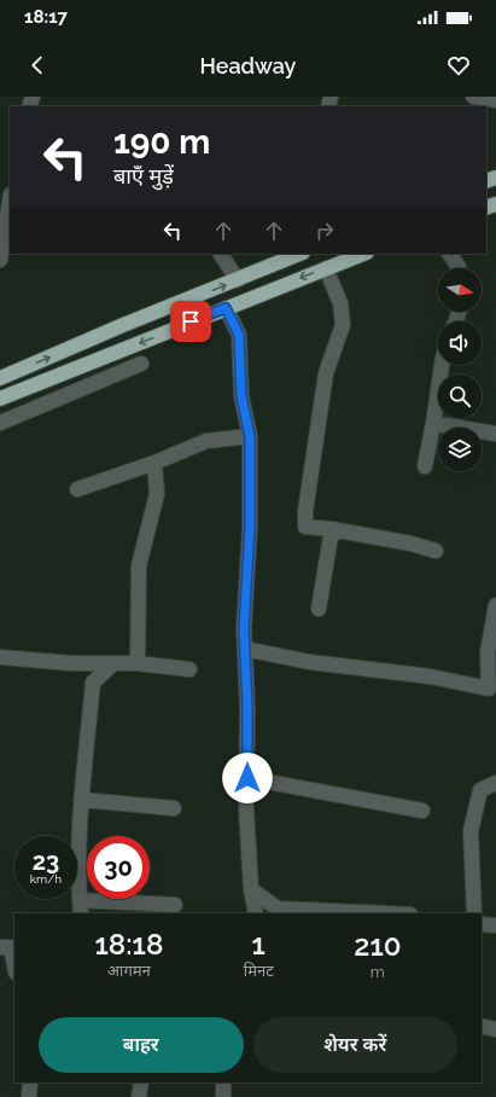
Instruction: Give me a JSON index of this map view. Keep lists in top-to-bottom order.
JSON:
{
  "north": "right",
  "page": {
    "status": "18:17",
    "header": "Headway",
    "turn": ["190 m", "बाएँ मुड़ें"],
    "speed": "23 km/h",
    "limit": "30",
    "eta": [
      "18:18",
      "आगमन",
      "1",
      "मिनट",
      "210",
      "m"
    ],
    "buttons": ["बाहर", "शेयर करें"]
  }
}
